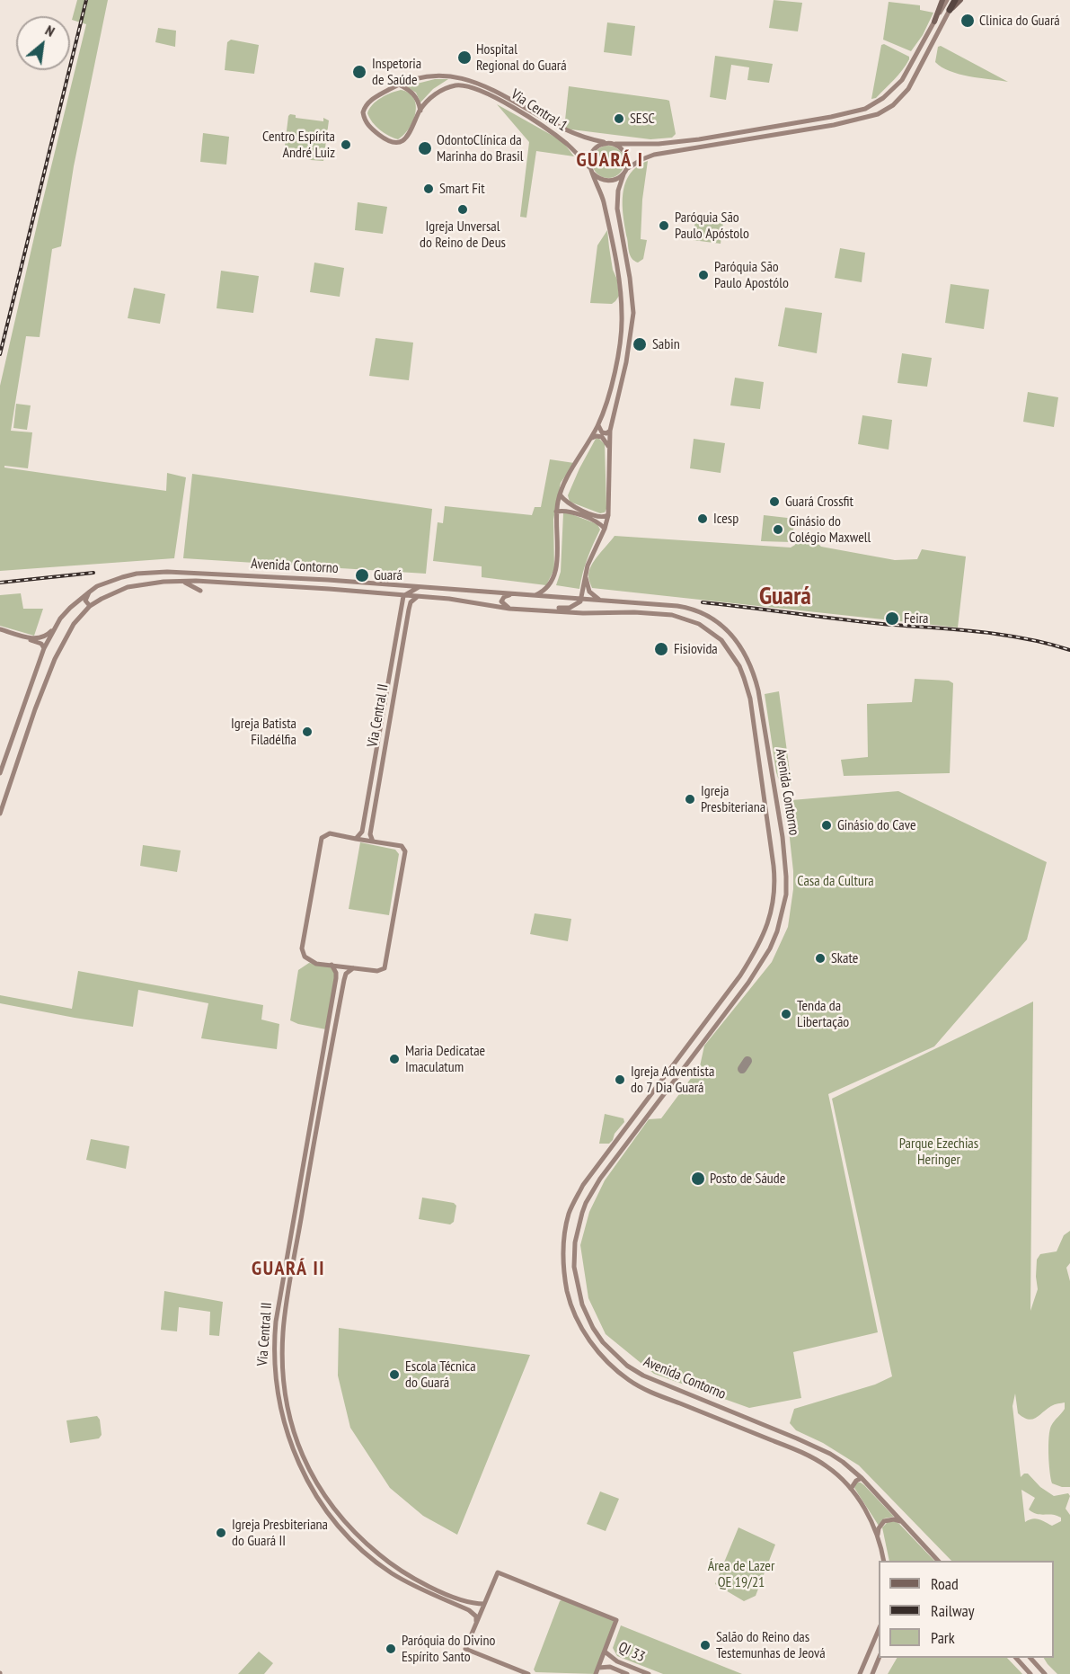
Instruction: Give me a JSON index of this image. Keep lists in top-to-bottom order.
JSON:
{
  "streets": {
    "main road": [
      "Via Central 1",
      "Avenida Contorno",
      "Via Central II",
      "QI 33"
    ]
  },
  "crossings": [
    ["Avenida Contorno", "Via Central II"]
  ],
  "districts": ["GUARÁ I", "Guará", "GUARÁ II"],
  "parks": ["Casa da Cultura", "Parque Ezechias Heringer", "Área de Lazer QE 19/21"],
  "places": [
    "Clinica do Guará",
    "Hospital Regional do Guará",
    "Inspetoria de Saúde",
    "SESC",
    "Centro Espírita André Luiz",
    "OdontoClínica da Marinha do Brasil",
    "Smart Fit",
    "Igreja Unversal do Reino de Deus",
    "Paróquia São Paulo Apóstolo",
    "Paróquia São Paulo Apostólo",
    "Sabin",
    "Guará Crossfit",
    "Icesp",
    "Ginásio do Colégio Maxwell",
    "Guará",
    "Feira",
    "Fisiovida",
    "Igreja Batista Filadélfia",
    "Igreja Presbiteriana",
    "Ginásio do Cave",
    "Skate",
    "Tenda da Libertação",
    "Maria Dedicatae Imaculatum",
    "Igreja Adventista do 7 Dia Guará",
    "Posto de Sáude",
    "Escola Técnica do Guará",
    "Igreja Presbiteriana do Guará II",
    "Salão do Reino das Testemunhas de Jeová",
    "Paróquia do Divino Espírito Santo"
  ],
  "legend": ["Road", "Railway", "Park"],
  "north": "top right"
}
